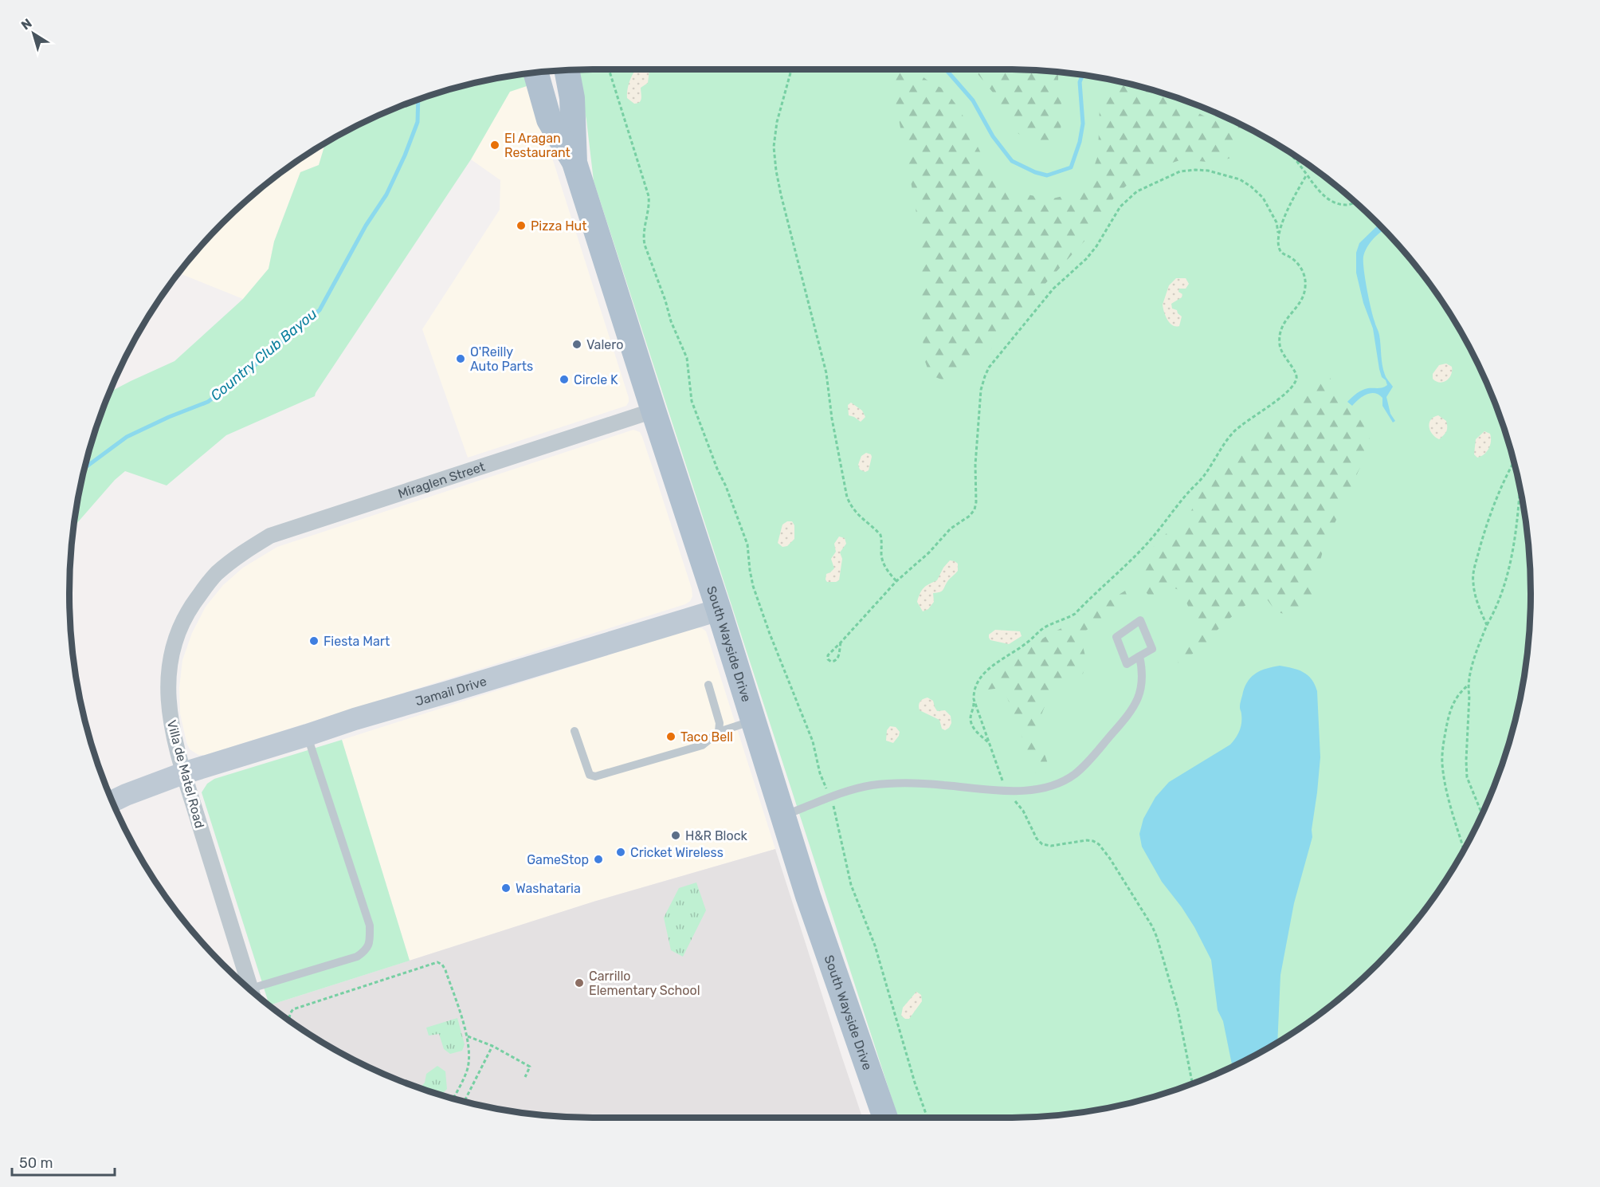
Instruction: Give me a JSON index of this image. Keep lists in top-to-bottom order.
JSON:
{
  "streets": {
    "main road": ["South Wayside Drive"],
    "street": ["Miraglen Street", "Jamail Drive", "Villa de Matel Road"]
  },
  "crossings": [
    ["Miraglen Street", "South Wayside Drive"],
    ["Miraglen Street", "Villa de Matel Road"],
    ["South Wayside Drive", "Jamail Drive"],
    ["Jamail Drive", "Villa de Matel Road"]
  ],
  "water": ["Country Club Bayou"],
  "places": [
    "El Aragan Restaurant",
    "Pizza Hut",
    "Valero",
    "O'Reilly Auto Parts",
    "Circle K",
    "Fiesta Mart",
    "Taco Bell",
    "H&R Block",
    "Cricket Wireless",
    "GameStop",
    "Washataria",
    "Carrillo Elementary School"
  ],
  "scale_bar": "50 m",
  "north": "top left"
}
